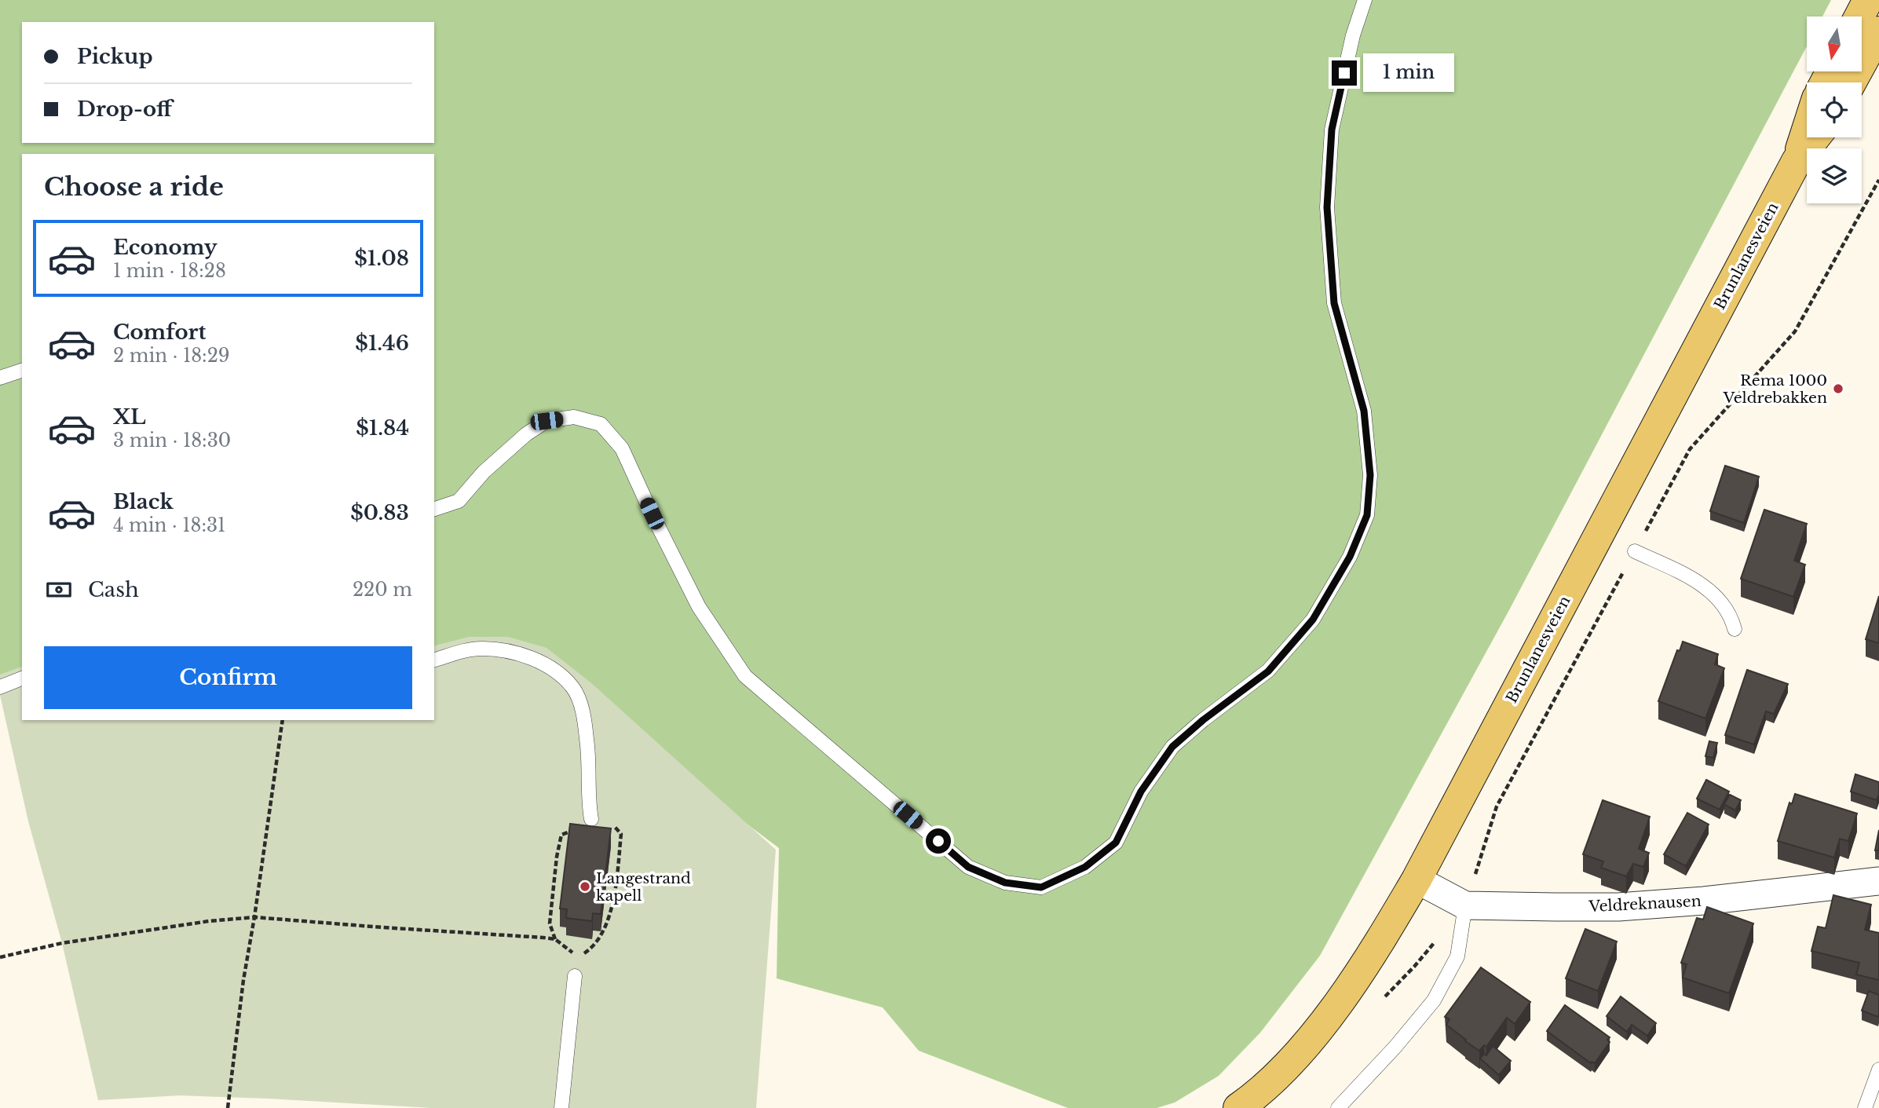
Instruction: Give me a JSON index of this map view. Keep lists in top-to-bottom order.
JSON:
{
  "streets": {
    "main road": ["Brunlanesveien"],
    "street": ["Veldreknausen"]
  },
  "crossings": [
    ["Brunlanesveien", "Veldreknausen"]
  ],
  "places": ["Rema 1000 Veldrebakken", "Langestrand kapell"],
  "north": "bottom",
  "page": {
    "banner": ["Pickup", "Drop-off"],
    "bubble": "1 min",
    "heading": "Choose a ride",
    "list": [
      {
        "name": "Economy",
        "note": "1 min · 18:28",
        "value": "$1.08"
      },
      {
        "name": "Comfort",
        "note": "2 min · 18:29",
        "value": "$1.46"
      },
      {
        "name": "XL",
        "note": "3 min · 18:30",
        "value": "$1.84"
      },
      {
        "name": "Black",
        "note": "4 min · 18:31",
        "value": "$0.83"
      }
    ],
    "pay": ["Cash", "220 m"],
    "buttons": "Confirm"
  }
}
